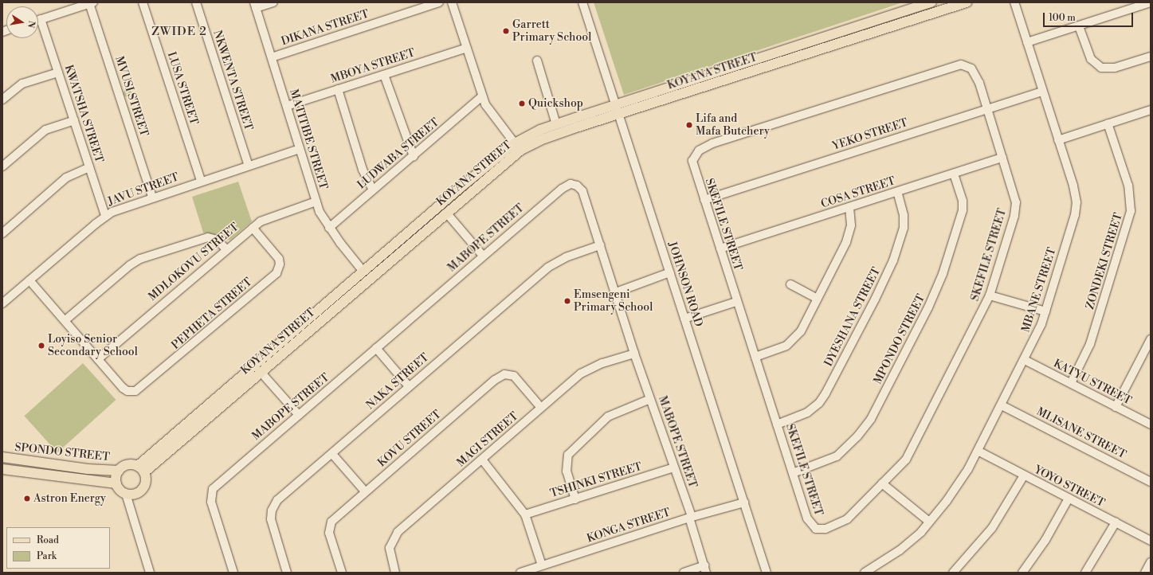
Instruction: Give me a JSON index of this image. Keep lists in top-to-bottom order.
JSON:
{
  "streets": {
    "main road": ["KOYANA STREET", "SPONDO STREET"],
    "street": [
      "DIKANA STREET",
      "MBOYA STREET",
      "NKWENTA STREET",
      "LUSA STREET",
      "MVUSI STREET",
      "KWATSHA STREET",
      "YEKO STREET",
      "MATITIBE STREET",
      "LUDWABA STREET",
      "JAVU STREET",
      "COSA STREET",
      "SKEFILE STREET",
      "MABOPE STREET",
      "ZONDEKI STREET",
      "MDLOKOVU STREET",
      "JOHNSON ROAD",
      "MBANE STREET",
      "PEPHETA STREET",
      "DYESHANA STREET",
      "MPONDO STREET",
      "NAKA STREET",
      "KATYU STREET",
      "MLISANE STREET",
      "KOVU STREET",
      "MAGI STREET",
      "TSHINKI STREET",
      "YOYO STREET",
      "KONGA STREET"
    ]
  },
  "crossings": [
    ["DIKANA STREET", "MATITIBE STREET"],
    ["MBOYA STREET", "MATITIBE STREET"],
    ["KOYANA STREET", "MATITIBE STREET"],
    ["KOYANA STREET", "JOHNSON ROAD"],
    ["KOYANA STREET", "SPONDO STREET"],
    ["NKWENTA STREET", "JAVU STREET"],
    ["LUSA STREET", "JAVU STREET"],
    ["MVUSI STREET", "JAVU STREET"],
    ["KWATSHA STREET", "JAVU STREET"],
    ["YEKO STREET", "SKEFILE STREET"],
    ["YEKO STREET", "MBANE STREET"],
    ["MATITIBE STREET", "LUDWABA STREET"],
    ["MATITIBE STREET", "JAVU STREET"],
    ["MATITIBE STREET", "MDLOKOVU STREET"],
    ["COSA STREET", "SKEFILE STREET"],
    ["COSA STREET", "DYESHANA STREET"],
    ["COSA STREET", "MPONDO STREET"],
    ["SKEFILE STREET", "DYESHANA STREET"],
    ["SKEFILE STREET", "MPONDO STREET"],
    ["MABOPE STREET", "NAKA STREET"],
    ["MABOPE STREET", "MAGI STREET"],
    ["MABOPE STREET", "TSHINKI STREET"],
    ["MABOPE STREET", "KONGA STREET"],
    ["ZONDEKI STREET", "KATYU STREET"],
    ["MDLOKOVU STREET", "PEPHETA STREET"],
    ["JOHNSON ROAD", "KONGA STREET"],
    ["MBANE STREET", "KATYU STREET"],
    ["MBANE STREET", "MLISANE STREET"],
    ["MBANE STREET", "YOYO STREET"],
    ["KOVU STREET", "MAGI STREET"]
  ],
  "districts": ["ZWIDE 2"],
  "places": [
    "Garrett Primary School",
    "Quickshop",
    "Lifa and Mafa Butchery",
    "Emsengeni Primary School",
    "Loyiso Senior Secondary School",
    "Astron Energy"
  ],
  "legend": ["Road", "Park"],
  "scale_bar": "100 m",
  "north": "right"
}
